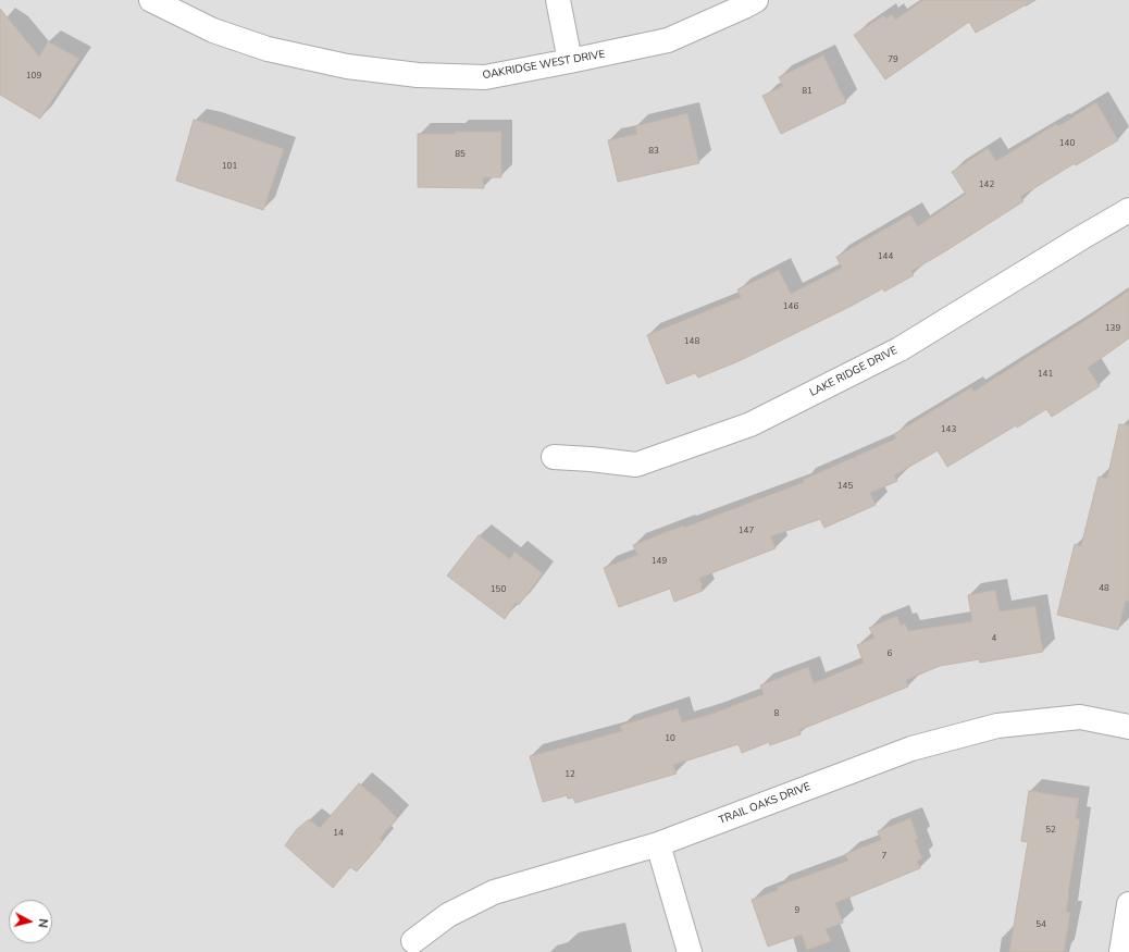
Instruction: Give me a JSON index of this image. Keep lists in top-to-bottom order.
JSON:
{
  "streets": {
    "street": ["OAKRIDGE WEST DRIVE", "LAKE RIDGE DRIVE", "TRAIL OAKS DRIVE"]
  },
  "house_numbers": [
    "79",
    "109",
    "81",
    "140",
    "83",
    "85",
    "101",
    "142",
    "144",
    "146",
    "139",
    "148",
    "141",
    "143",
    "145",
    "147",
    "149",
    "48",
    "150",
    "4",
    "6",
    "8",
    "10",
    "12",
    "52",
    "14",
    "7",
    "9",
    "54"
  ],
  "north": "right"
}
